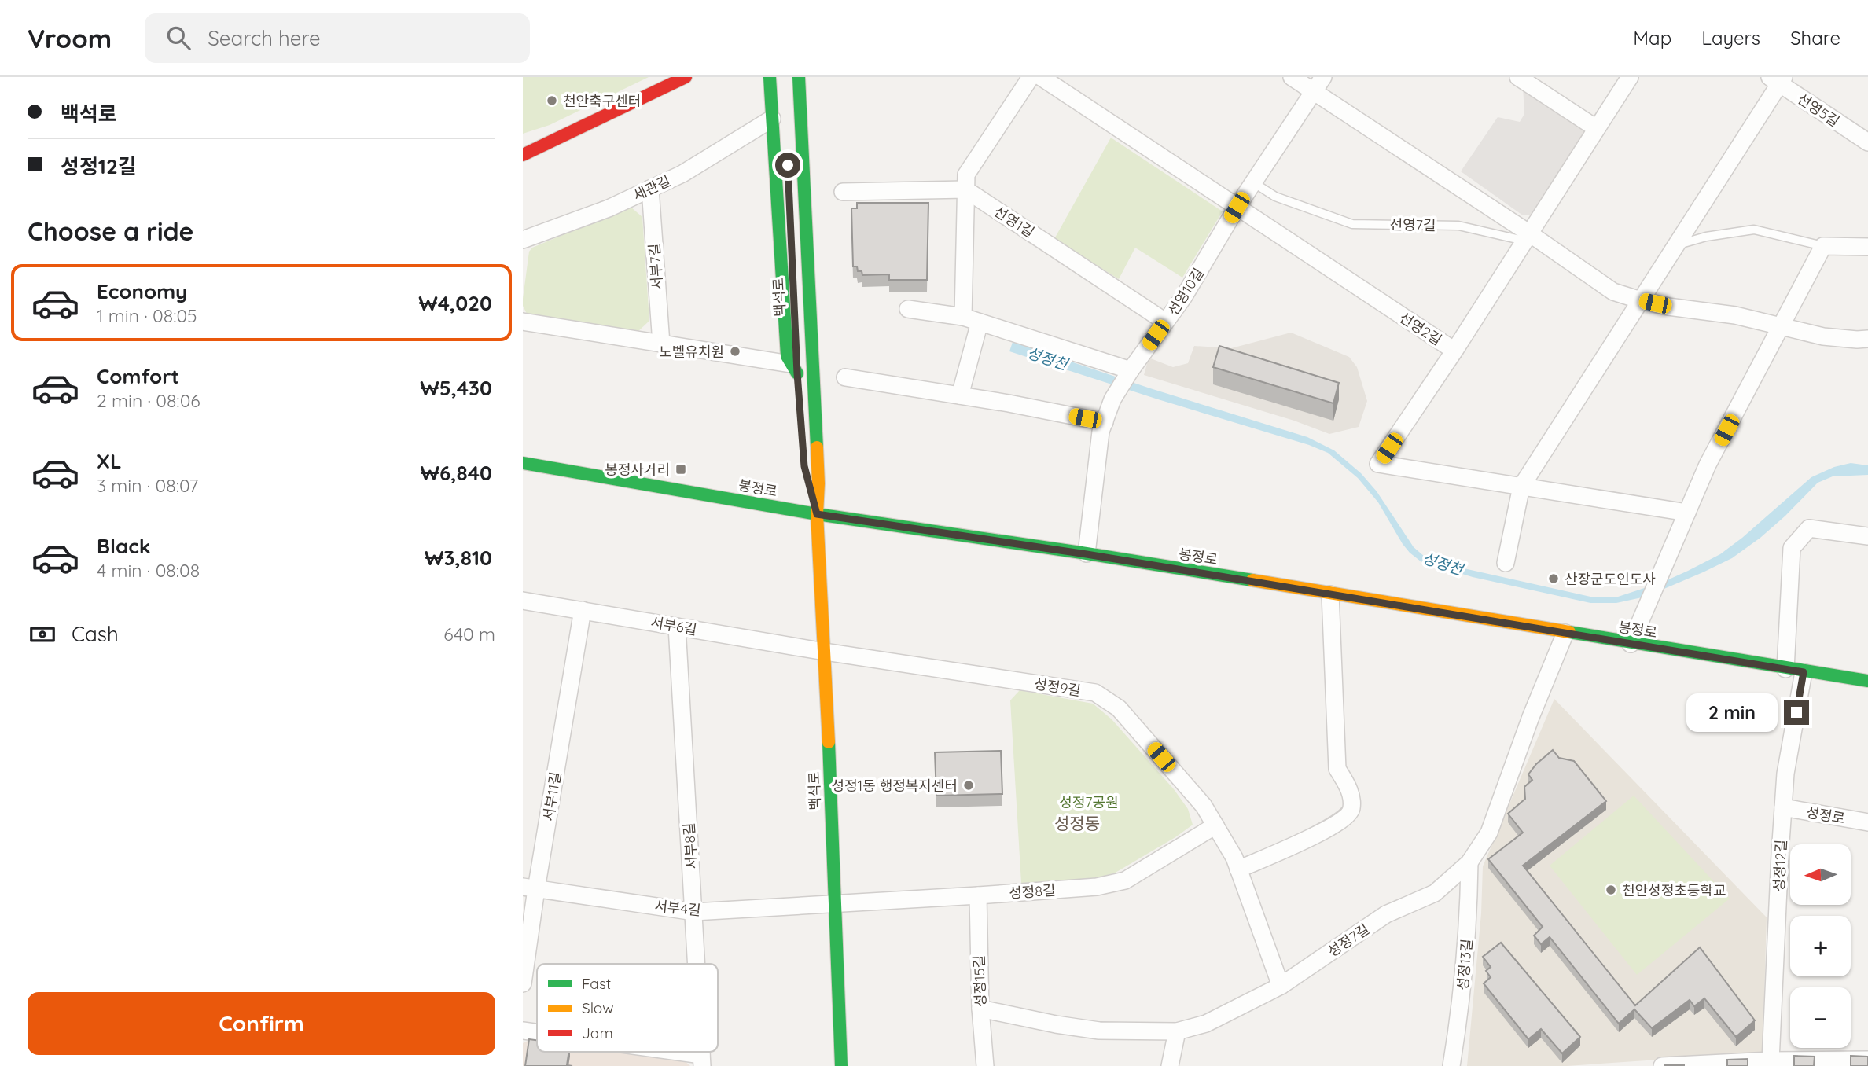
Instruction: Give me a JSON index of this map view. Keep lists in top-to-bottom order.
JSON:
{
  "streets": {
    "main road": ["백석로", "봉정로"],
    "street": [
      "선영5길",
      "세관길",
      "선영1길",
      "서부7길",
      "선영10길",
      "선영2길",
      "서부6길",
      "성정9길",
      "서부11길",
      "성정로",
      "서부8길",
      "성정12길",
      "성정8길",
      "서부4길",
      "성정7길",
      "성정13길",
      "성정15길"
    ],
    "lane": ["선영7길"]
  },
  "crossings": [
    ["세관길", "서부7길"],
    ["선영1길", "선영10길"],
    ["선영7길", "선영10길"],
    ["선영10길", "선영2길"],
    ["선영10길", "봉정로"],
    ["백석로", "봉정로"],
    ["백석로", "서부6길"],
    ["백석로", "성정9길"],
    ["백석로", "성정8길"],
    ["백석로", "서부4길"],
    ["봉정로", "성정12길"],
    ["봉정로", "성정7길"],
    ["서부6길", "성정9길"],
    ["서부6길", "서부11길"],
    ["서부6길", "서부8길"],
    ["성정9길", "성정8길"],
    ["성정9길", "성정7길"],
    ["서부11길", "서부4길"],
    ["성정로", "성정12길"],
    ["서부8길", "서부4길"],
    ["성정8길", "서부4길"],
    ["성정8길", "성정15길"],
    ["성정7길", "성정13길"],
    ["성정7길", "성정15길"]
  ],
  "districts": ["성정동"],
  "water": ["성정천"],
  "parks": ["성정7공원"],
  "places": {
    "other": [
      "천안축구센터",
      "노벨유치원",
      "산장군도인도사",
      "성정1동 행정복지센터",
      "천안성정초등학교"
    ],
    "transit": ["봉정사거리"]
  },
  "legend": ["Fast", "Slow", "Jam"],
  "north": "left",
  "page": {
    "header": "Vroom",
    "search": "Search here",
    "nav": ["Map", "Layers", "Share"],
    "banner": ["백석로", "성정12길"],
    "heading": "Choose a ride",
    "list": [
      {
        "name": "Economy",
        "note": "1 min · 08:05",
        "value": "₩4,020"
      },
      {
        "name": "Comfort",
        "note": "2 min · 08:06",
        "value": "₩5,430"
      },
      {
        "name": "XL",
        "note": "3 min · 08:07",
        "value": "₩6,840"
      },
      {
        "name": "Black",
        "note": "4 min · 08:08",
        "value": "₩3,810"
      }
    ],
    "pay": ["Cash", "640 m"],
    "bubble": "2 min",
    "map_buttons": ["+", "−"],
    "buttons": "Confirm"
  }
}
